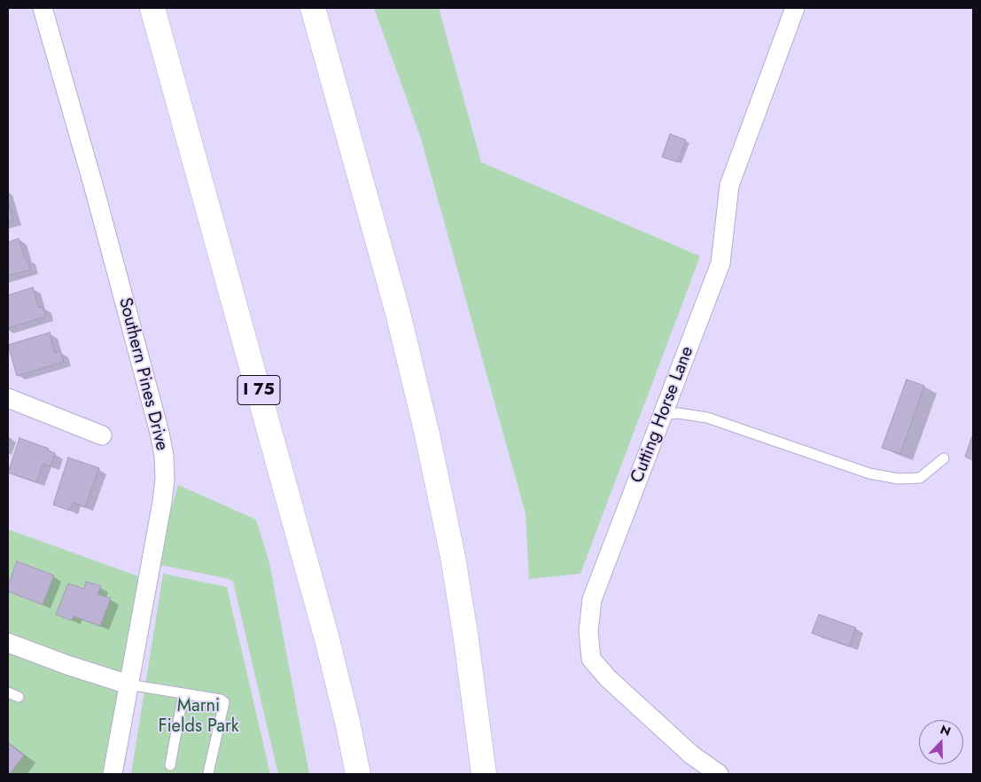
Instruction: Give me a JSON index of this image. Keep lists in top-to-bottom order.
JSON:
{
  "streets": {
    "highway": ["I 75"],
    "street": ["Southern Pines Drive", "Cutting Horse Lane"]
  },
  "parks": ["Marni Fields Park"],
  "north": "top"
}
